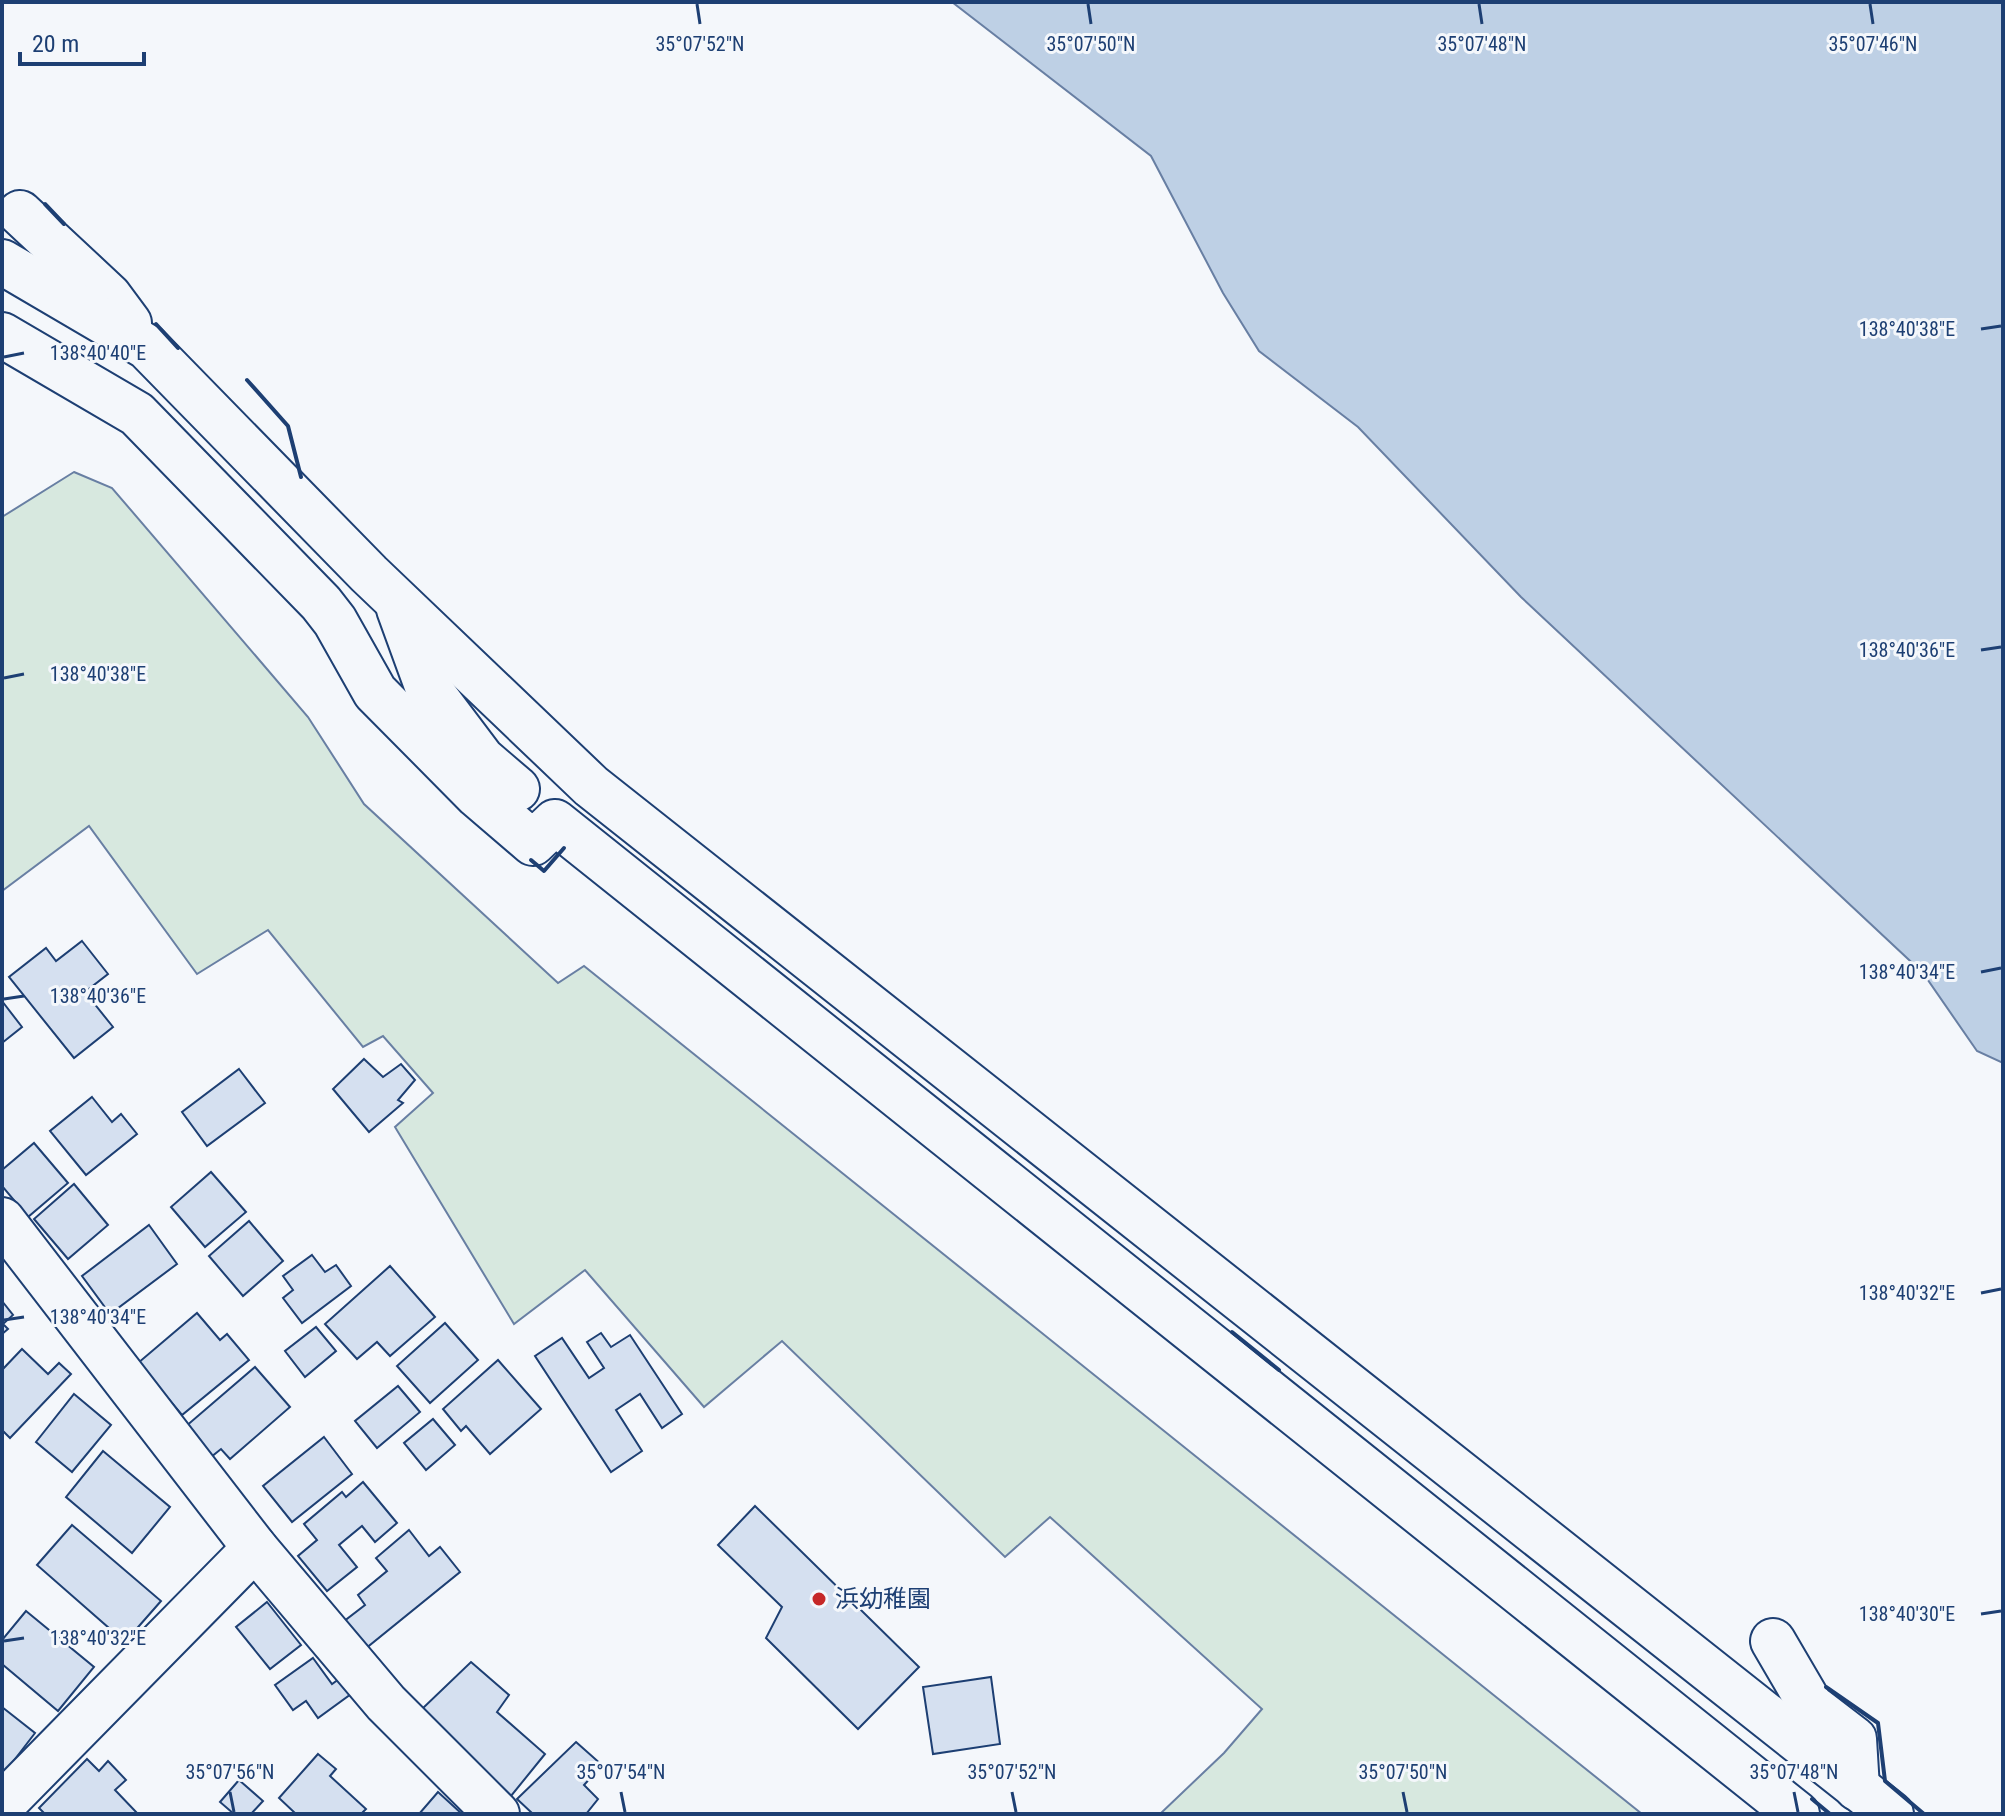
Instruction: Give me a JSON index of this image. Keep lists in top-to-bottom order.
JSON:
{
  "places": ["浜幼稚園"],
  "scale_bar": "20 m",
  "coordinates": [
    "35°07'46\"N",
    "35°07'52\"N",
    "35°07'50\"N",
    "35°07'48\"N",
    "138°40'38\"E",
    "138°40'40\"E",
    "138°40'36\"E",
    "138°40'34\"E",
    "138°40'32\"E",
    "138°40'30\"E",
    "35°07'56\"N",
    "35°07'54\"N"
  ]
}
